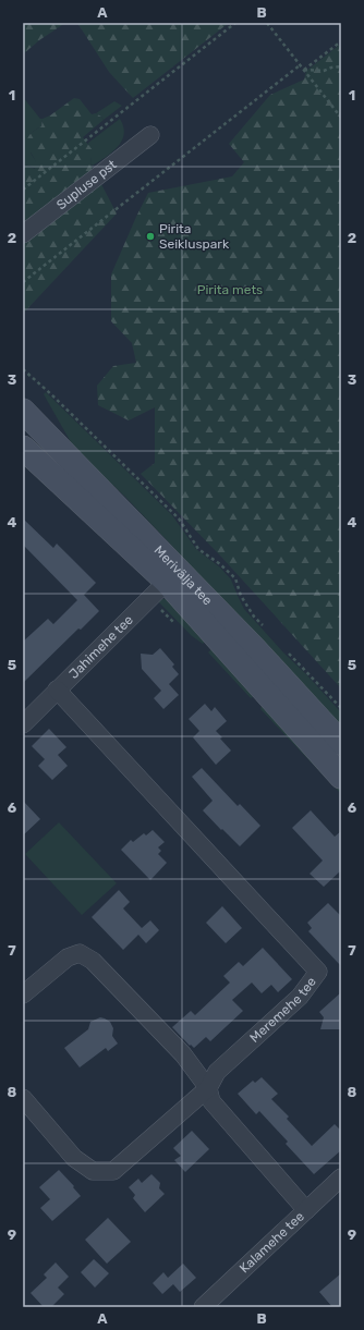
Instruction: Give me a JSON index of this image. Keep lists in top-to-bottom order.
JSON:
{
  "streets": {
    "main road": ["Merivälja tee"],
    "street": [
      "Supluse pst",
      "Jahimehe tee",
      "Meremehe tee",
      "Kalamehe tee"
    ]
  },
  "crossings": [
    ["Merivälja tee", "Jahimehe tee"],
    ["Jahimehe tee", "Meremehe tee"]
  ],
  "parks": ["Pirita mets"],
  "places": ["Pirita Seikluspark"],
  "grid": {
    "columns": ["A", "B"],
    "rows": [
      "1",
      "2",
      "3",
      "4",
      "5",
      "6",
      "7",
      "8",
      "9"
    ]
  }
}
